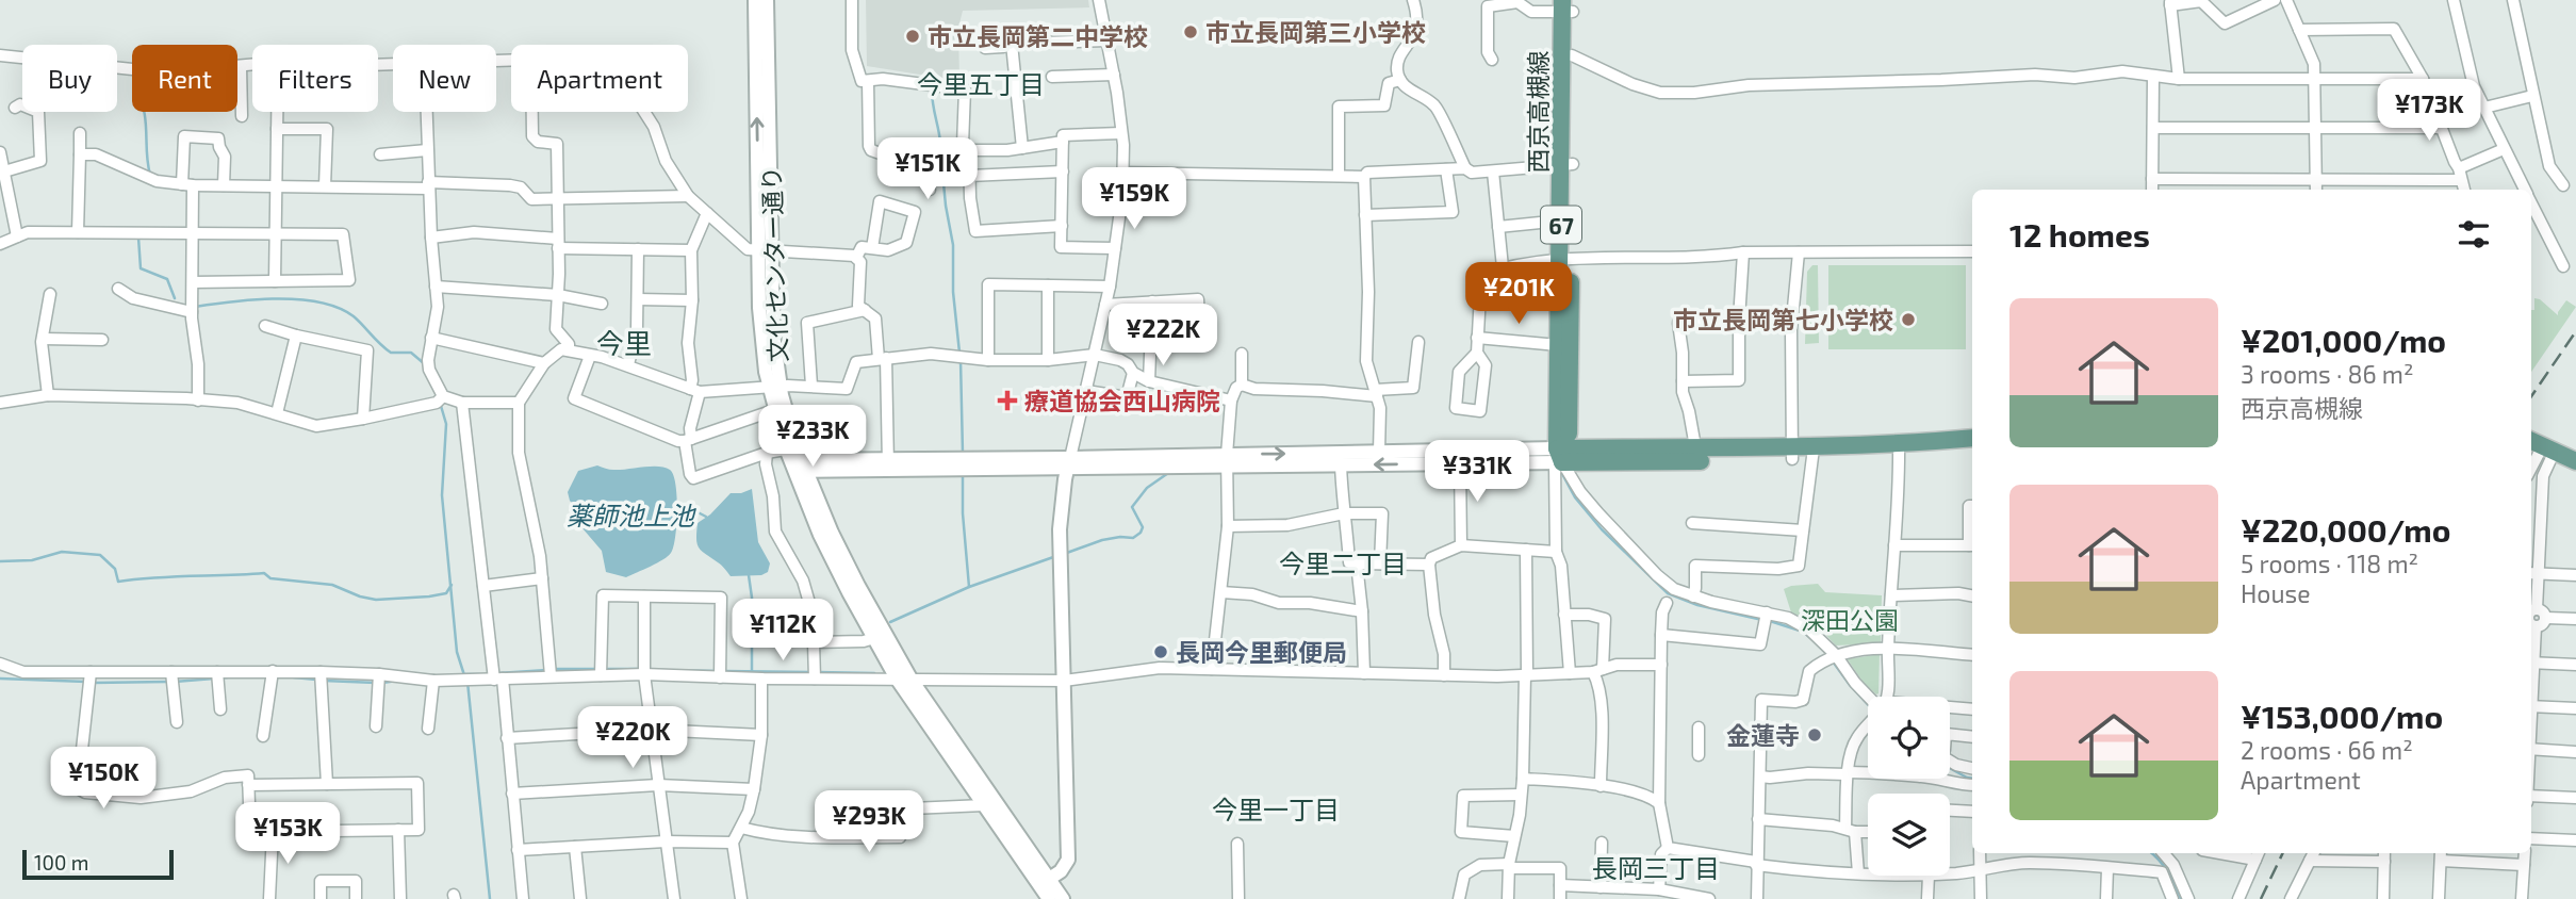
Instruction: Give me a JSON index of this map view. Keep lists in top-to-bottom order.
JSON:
{
  "streets": {
    "main road": ["西京高槻線", "67"],
    "street": ["文化センター通り"]
  },
  "districts": [
    "今里五丁目",
    "今里",
    "今里二丁目",
    "今里一丁目",
    "長岡三丁目"
  ],
  "water": ["薬師池上池"],
  "parks": ["深田公園"],
  "places": {
    "other": [
      "市立長岡第三小学校",
      "市立長岡第二中学校",
      "市立長岡第七小学校",
      "長岡今里郵便局",
      "金蓮寺"
    ],
    "health": ["療道協会西山病院"]
  },
  "scale_bar": "100 m",
  "page": {
    "chip": [
      "Buy",
      "Rent",
      "Filters",
      "New",
      "Apartment"
    ],
    "price": [
      "¥173K",
      "¥151K",
      "¥159K",
      "¥201K",
      "¥222K",
      "¥233K",
      "¥331K",
      "¥112K",
      "¥220K",
      "¥150K",
      "¥293K",
      "¥153K"
    ],
    "heading": "12 homes",
    "list": [
      {
        "name": "¥201,000/mo",
        "note": "3 rooms · 86 m² · 西京高槻線"
      },
      {
        "name": "¥220,000/mo",
        "note": "5 rooms · 118 m² · House"
      },
      {
        "name": "¥153,000/mo",
        "note": "2 rooms · 66 m² · Apartment"
      }
    ],
    "scale": "100 m"
  }
}
